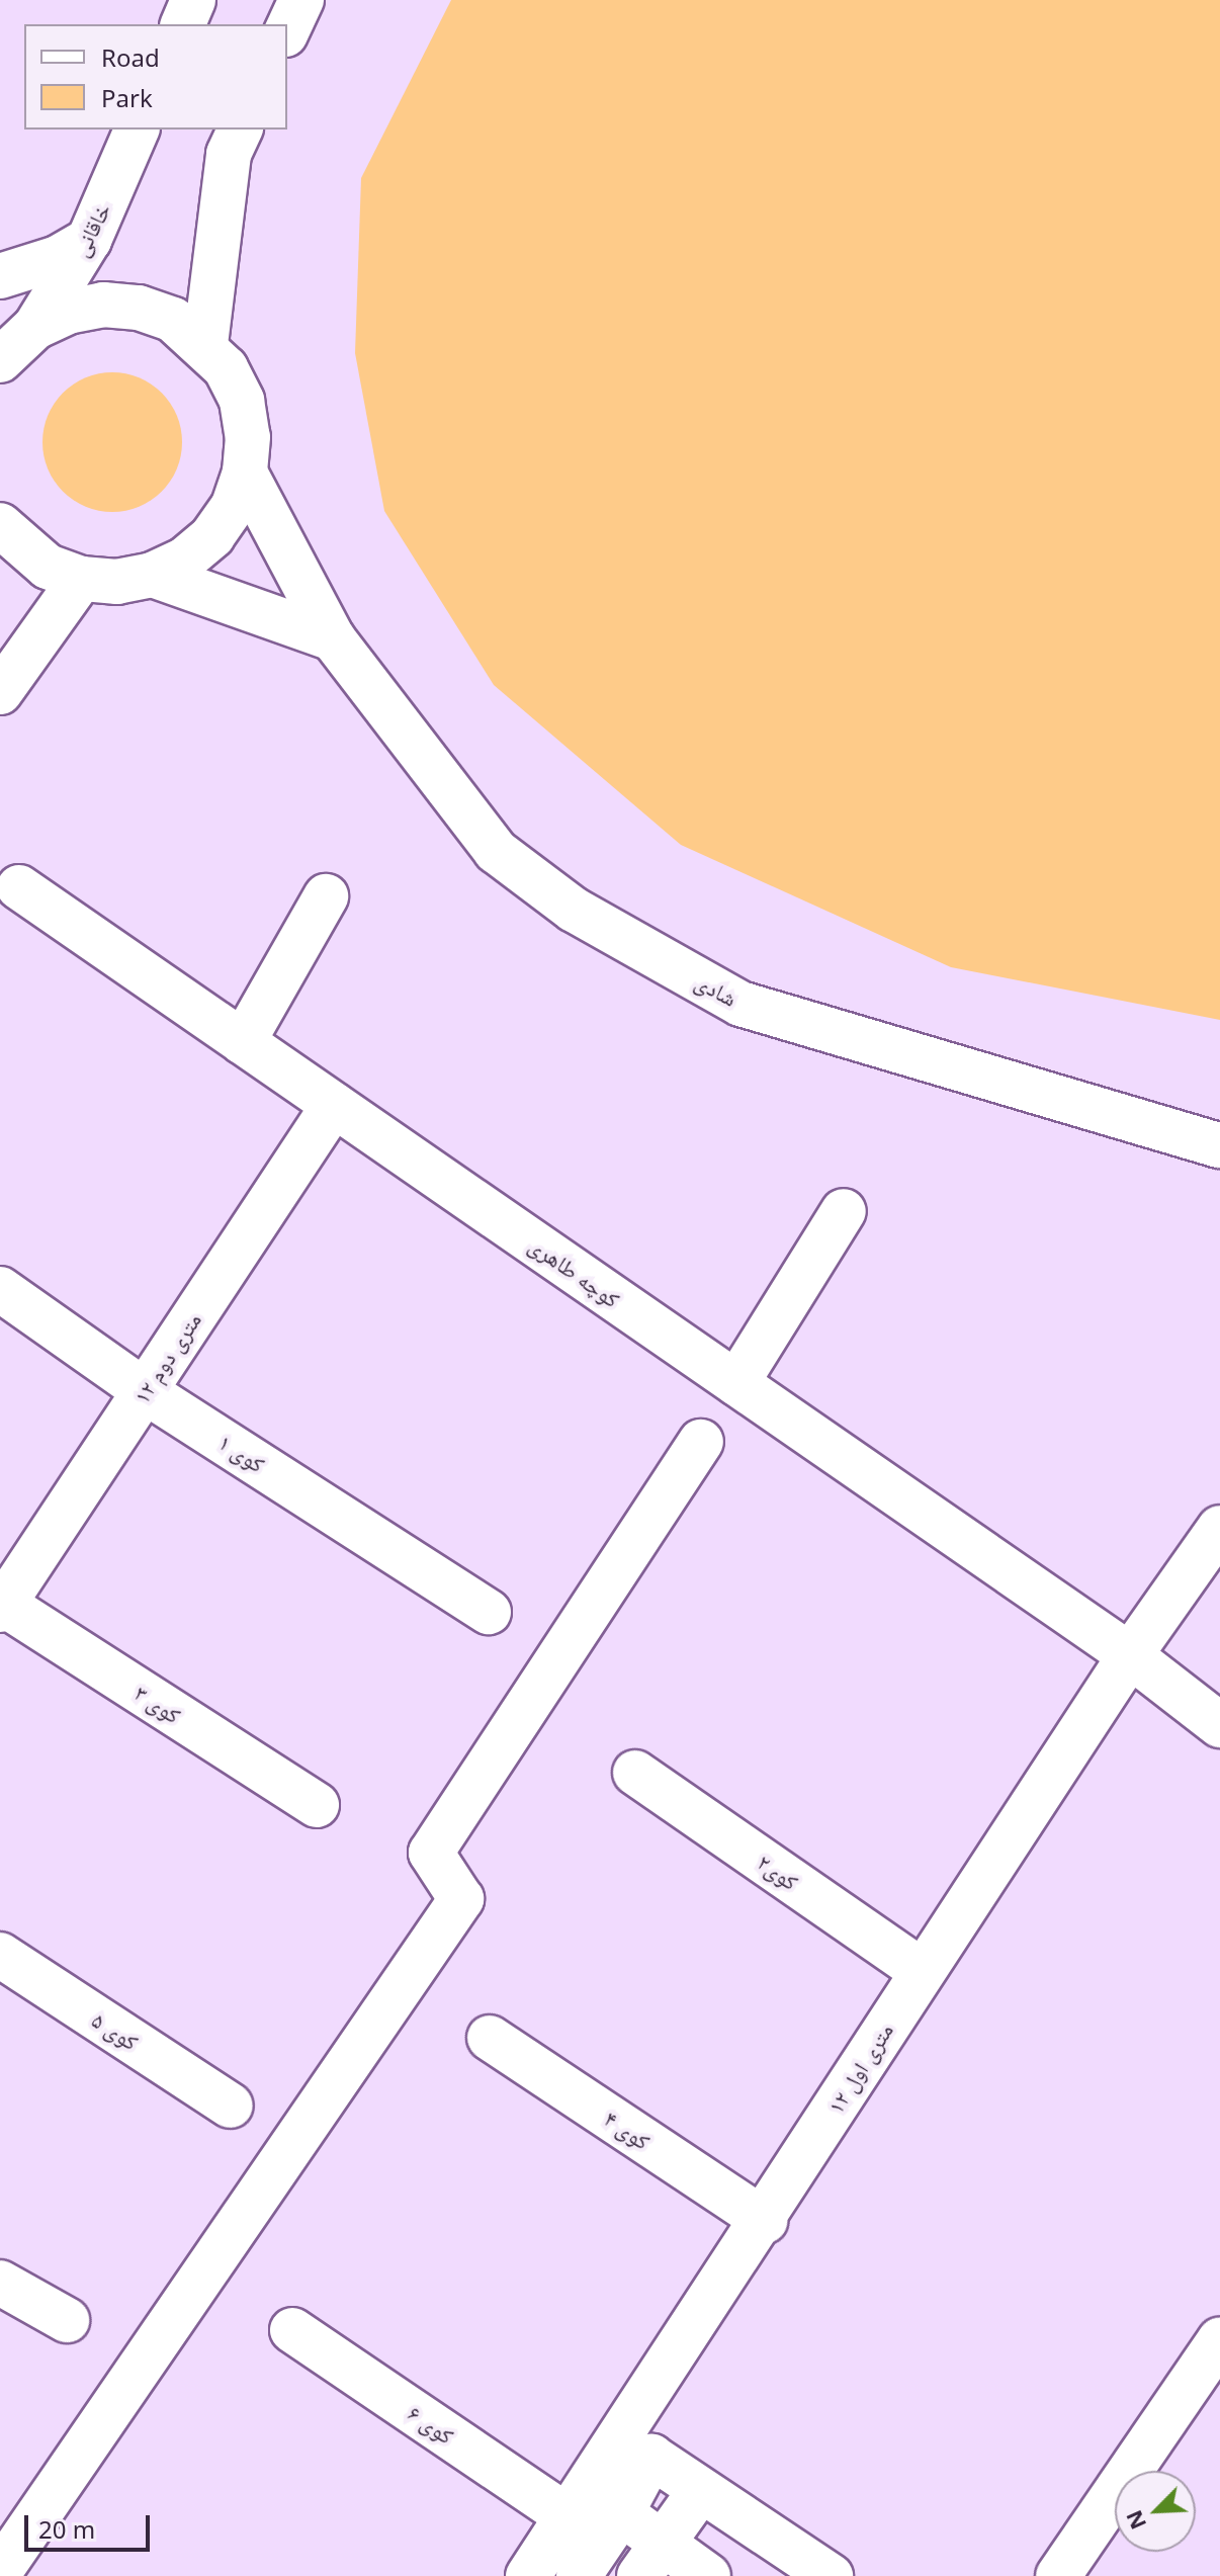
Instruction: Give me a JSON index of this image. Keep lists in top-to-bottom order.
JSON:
{
  "streets": {
    "street": [
      "خاقانی",
      "شادی",
      "کوچه طاهری",
      "۱۲ متری دوم",
      "کوی ۱",
      "کوی ۳",
      "کوی۲",
      "کوی ۵",
      "۱۲ متری اول",
      "کوی ۴",
      "کوی ۶"
    ]
  },
  "crossings": [
    ["کوچه طاهری", "۱۲ متری دوم"],
    ["کوچه طاهری", "۱۲ متری اول"],
    ["۱۲ متری دوم", "کوی ۱"],
    ["۱۲ متری دوم", "کوی ۳"],
    ["کوی۲", "۱۲ متری اول"],
    ["۱۲ متری اول", "کوی ۴"],
    ["۱۲ متری اول", "کوی ۶"]
  ],
  "legend": ["Road", "Park"],
  "scale_bar": "20 m",
  "north": "bottom left"
}
